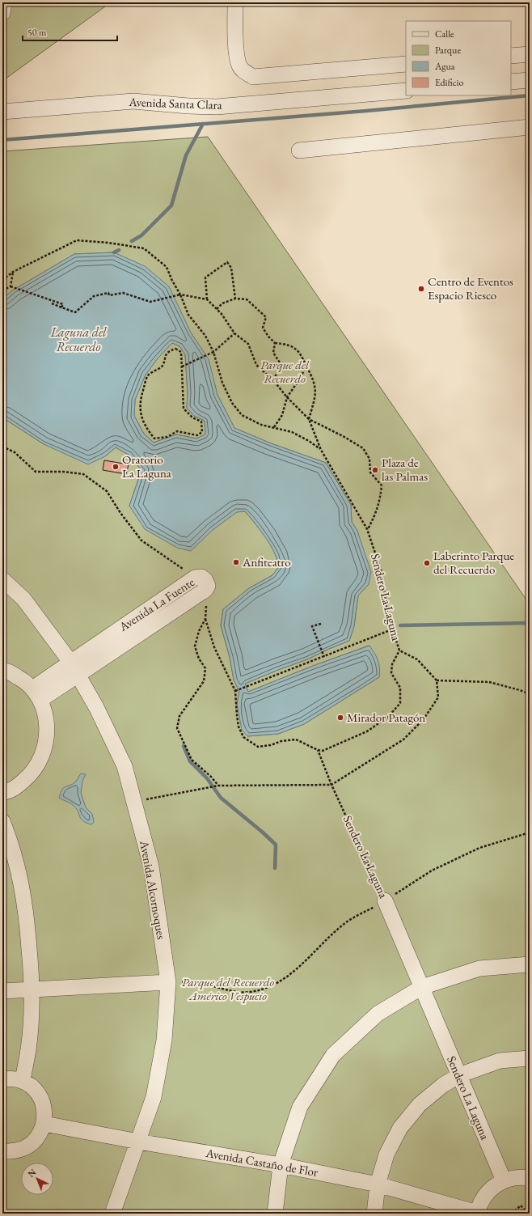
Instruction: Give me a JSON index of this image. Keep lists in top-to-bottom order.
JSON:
{
  "streets": {
    "street": [
      "Avenida Santa Clara",
      "Sendero La Laguna",
      "Avenida La Fuente",
      "Avenida Alcornoques",
      "Avenida Castaño de Flor"
    ]
  },
  "crossings": [
    ["Avenida La Fuente", "Avenida Alcornoques"],
    ["Avenida Alcornoques", "Avenida Castaño de Flor"]
  ],
  "water": ["Laguna del Recuerdo"],
  "parks": ["Parque del Recuerdo", "Parque del Recuerdo Américo Vespucio"],
  "places": [
    "Centro de Eventos Espacio Riesco",
    "Oratorio La Laguna",
    "Plaza de las Palmas",
    "Anfiteatro",
    "Laberinto Parque del Recuerdo",
    "Mirador Patagón"
  ],
  "legend": [
    "Calle",
    "Parque",
    "Agua",
    "Edificio"
  ],
  "scale_bar": "50 m",
  "north": "top left"
}
